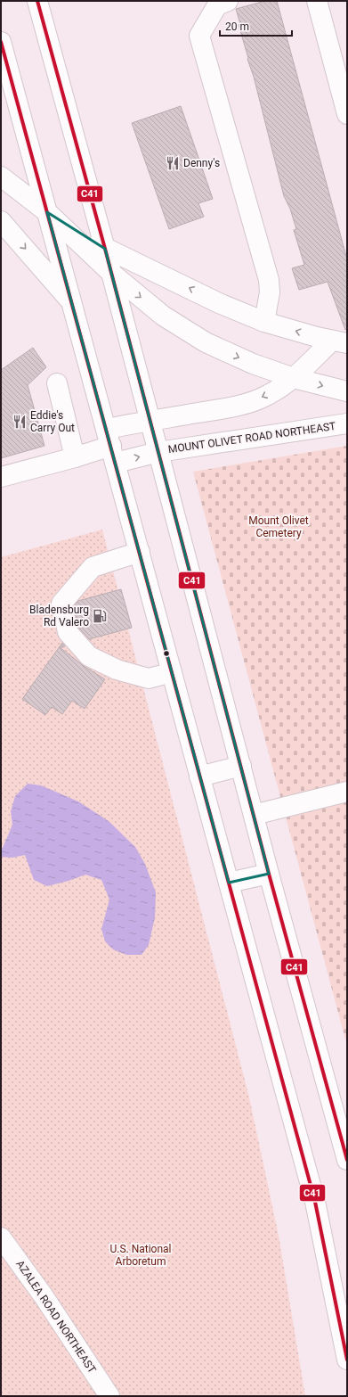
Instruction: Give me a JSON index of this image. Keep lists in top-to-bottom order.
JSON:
{
  "streets": {
    "main road": ["MOUNT OLIVET ROAD NORTHEAST", "AZALEA ROAD NORTHEAST"]
  },
  "parks": ["Mount Olivet Cemetery", "U.S. National Arboretum"],
  "places": {
    "restaurant": ["Denny's", "Eddie's Carry Out"],
    "fuel station": ["Bladensburg Rd Valero"]
  },
  "lines": ["transit line C41"],
  "scale_bar": "20 m"
}
